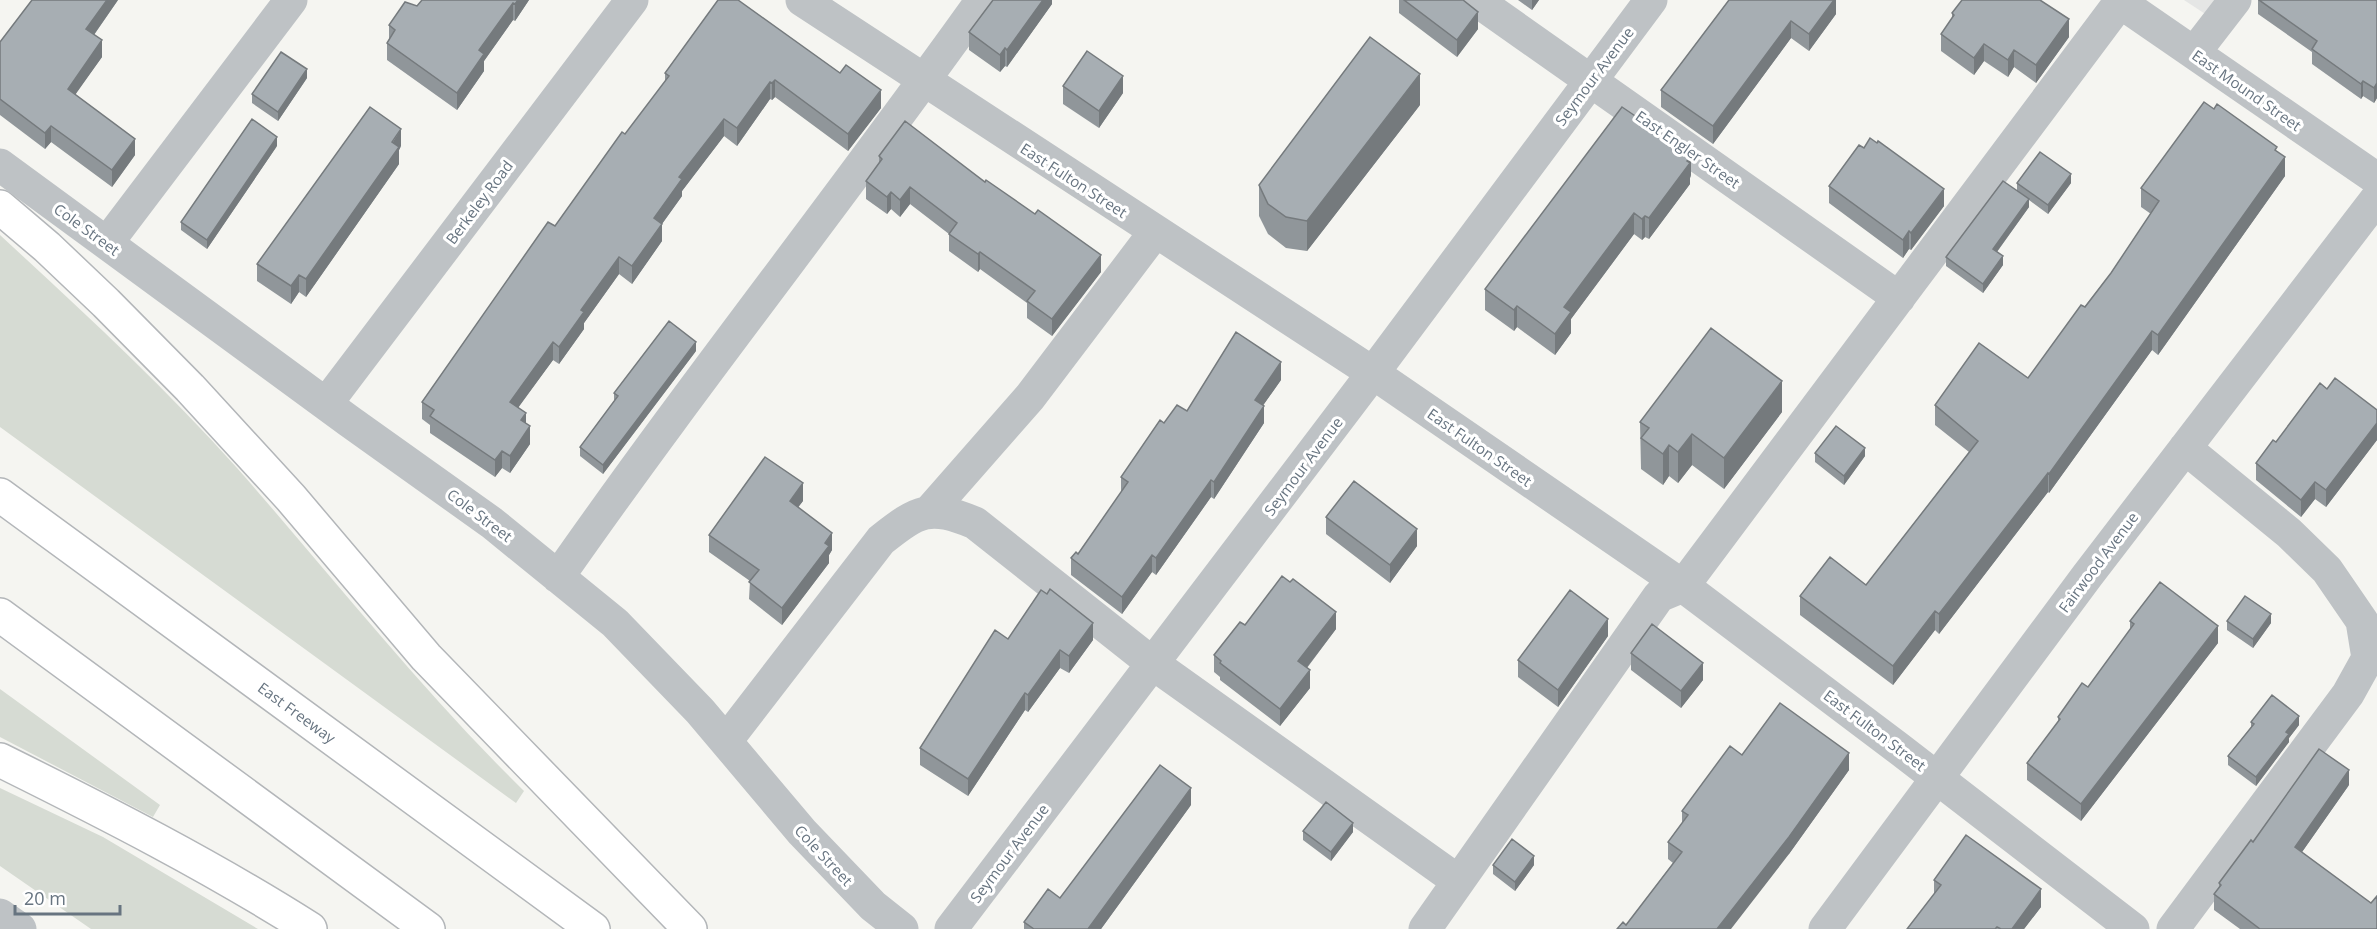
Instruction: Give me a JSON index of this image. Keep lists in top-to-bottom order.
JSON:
{
  "streets": {
    "highway": ["East Freeway"],
    "street": [
      "Seymour Avenue",
      "East Mound Street",
      "East Engler Street",
      "East Fulton Street",
      "Berkeley Road",
      "Cole Street",
      "Fairwood Avenue"
    ]
  },
  "crossings": [
    ["Seymour Avenue", "East Engler Street"],
    ["Seymour Avenue", "East Fulton Street"],
    ["East Fulton Street", "Fairwood Avenue"],
    ["Berkeley Road", "Cole Street"]
  ],
  "scale_bar": "20 m"
}
